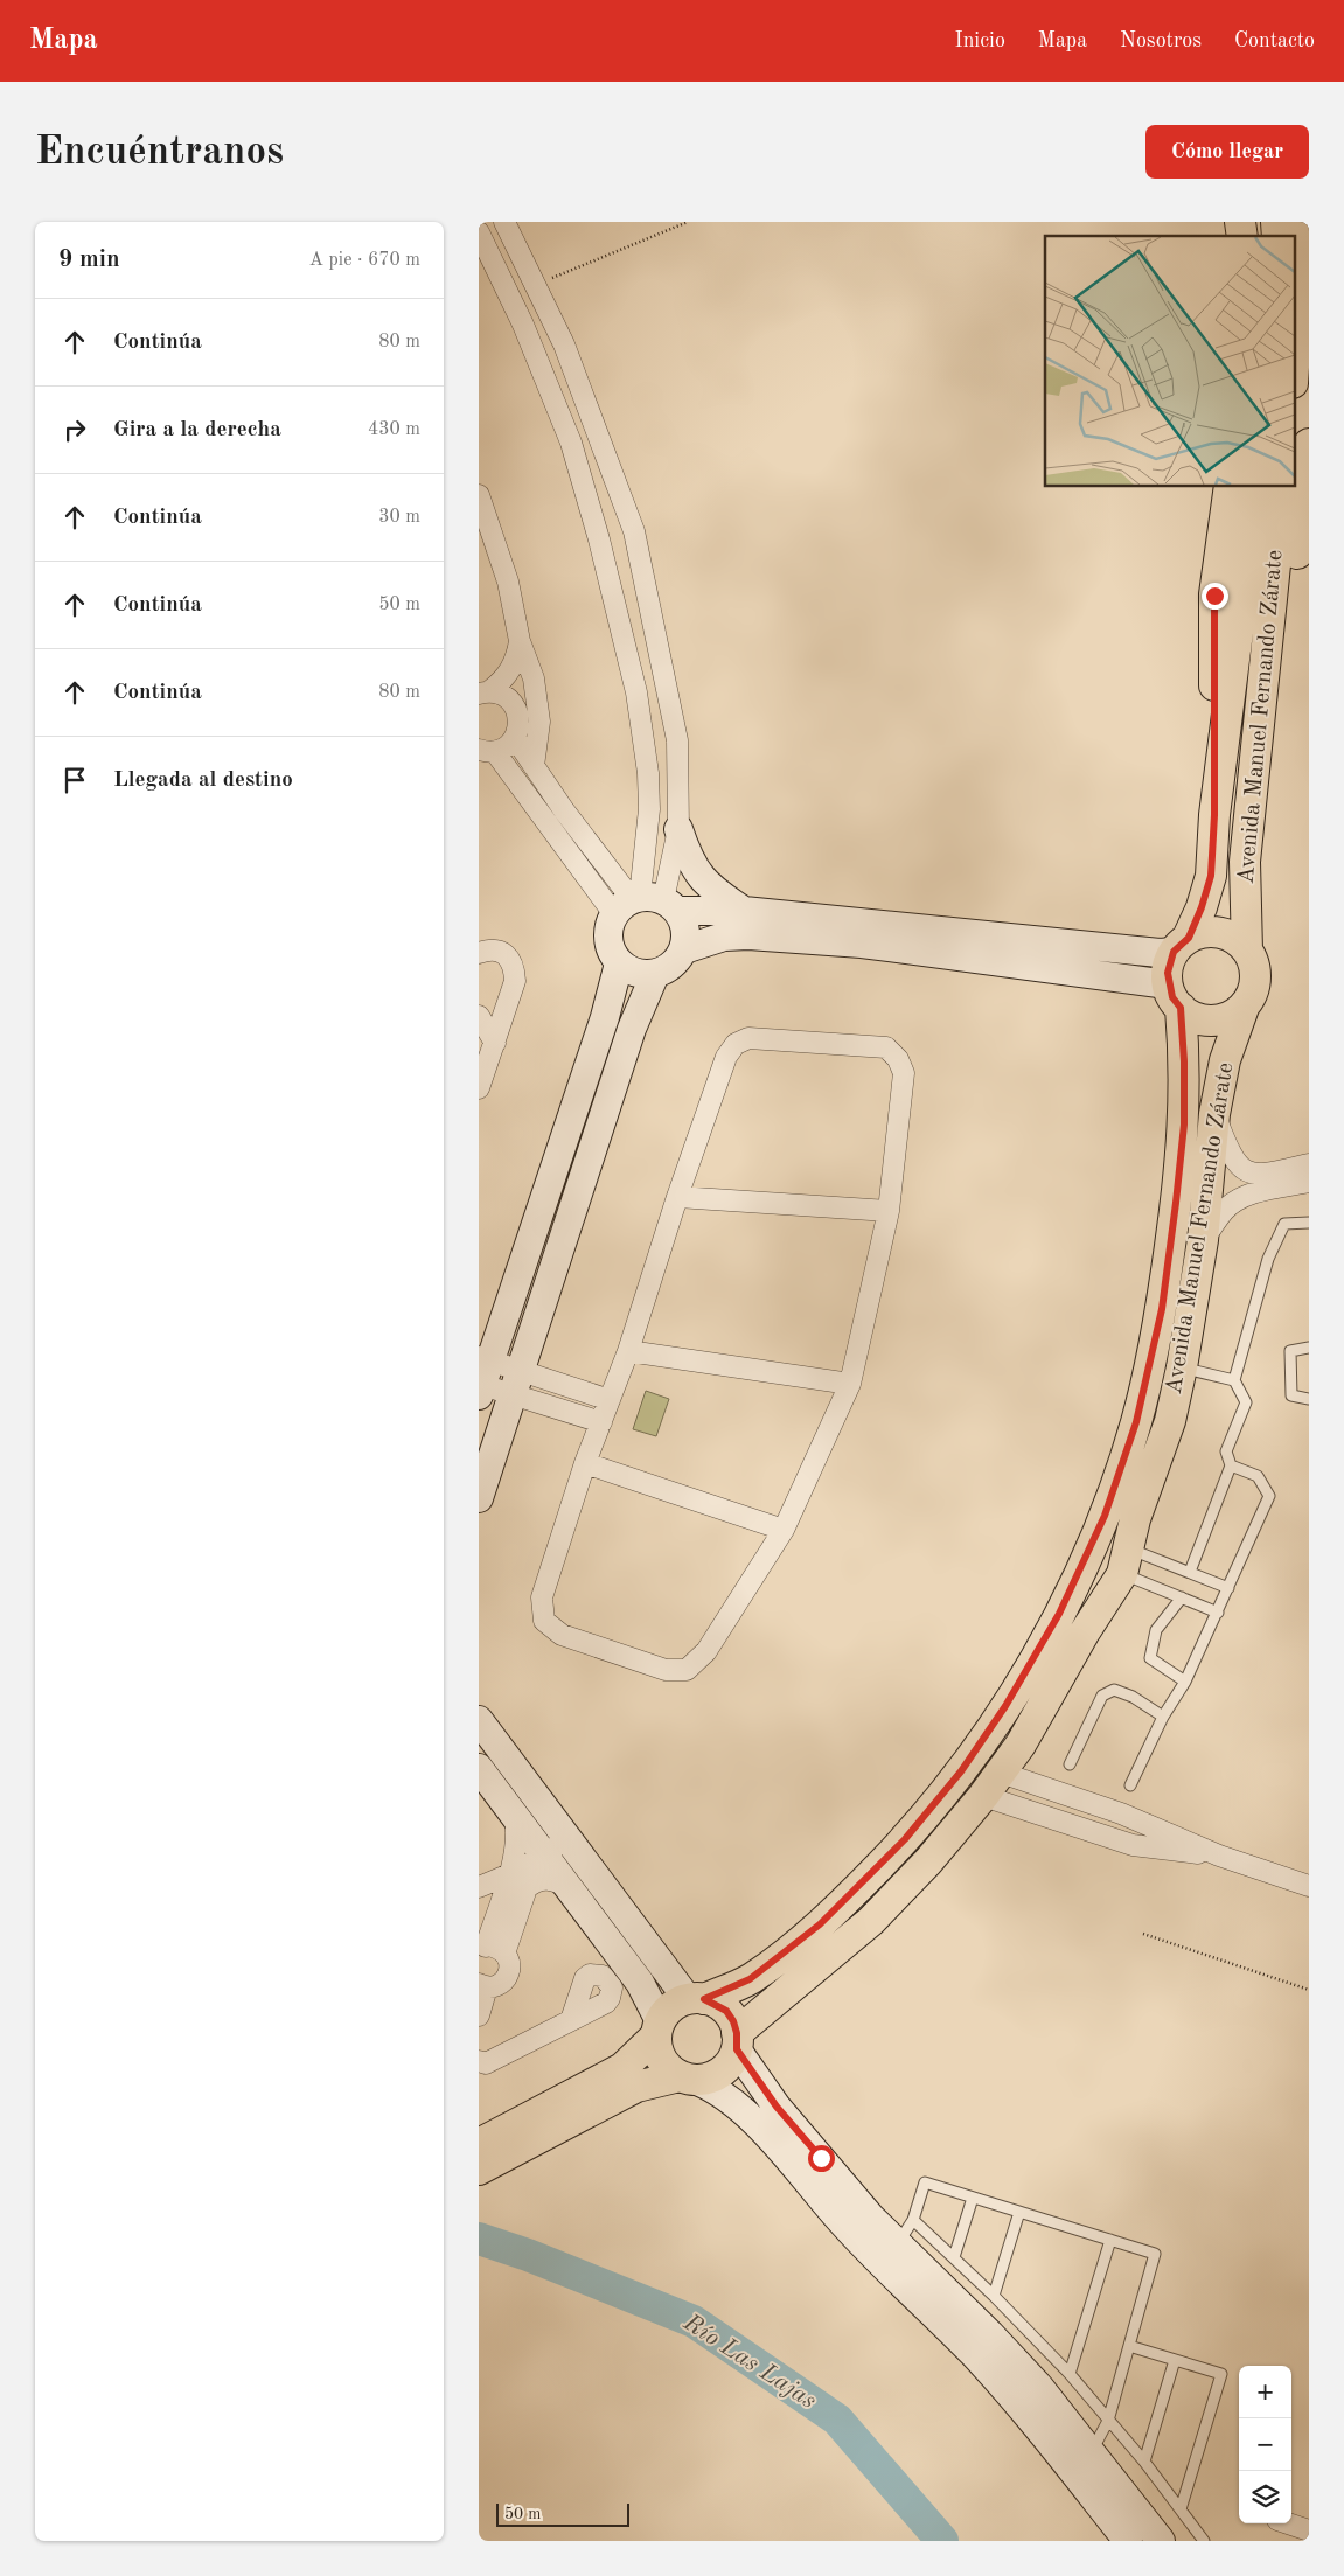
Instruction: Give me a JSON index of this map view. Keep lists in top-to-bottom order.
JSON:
{
  "streets": {
    "main road": ["Avenida Manuel Fernando Zárate"]
  },
  "water": ["Río Las Lajas"],
  "scale_bar": "50 m",
  "page": {
    "header": "Mapa",
    "nav": [
      "Inicio",
      "Mapa",
      "Nosotros",
      "Contacto"
    ],
    "buttons": "Cómo llegar",
    "title": "Encuéntranos",
    "heading": ["9 min", "A pie · 670 m"],
    "list": [
      ["Continúa", "80 m"],
      ["Gira a la derecha", "430 m"],
      ["Continúa", "30 m"],
      ["Continúa", "50 m"],
      ["Continúa", "80 m"],
      "Llegada al destino"
    ],
    "map_buttons": ["+", "−"],
    "scale": "50 m"
  }
}
